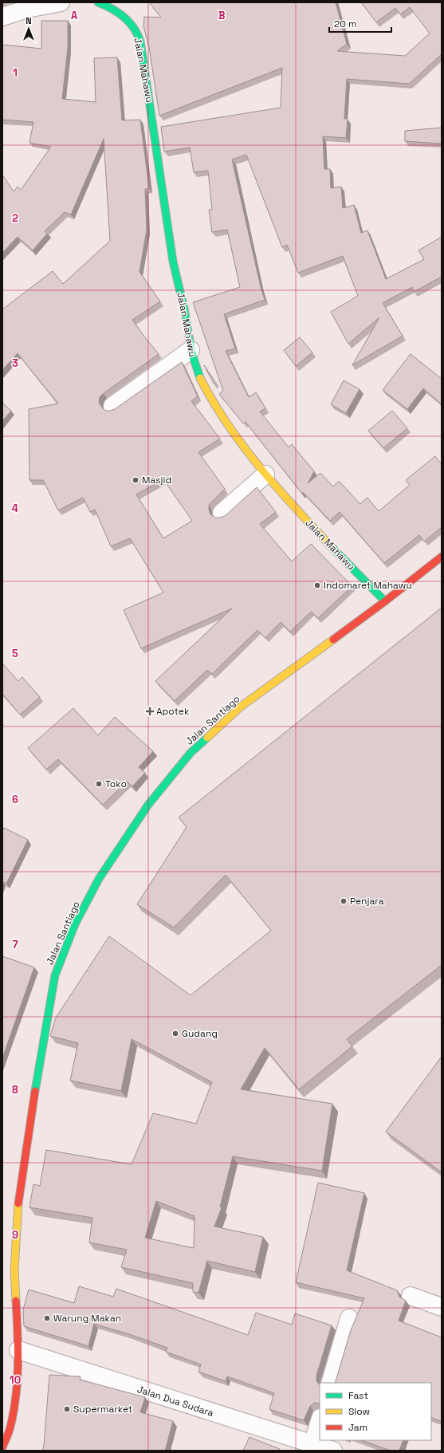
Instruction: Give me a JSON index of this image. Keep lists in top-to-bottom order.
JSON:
{
  "streets": {
    "main road": ["Jalan Mahawu", "Jalan Santiago"],
    "street": ["Jalan Dua Sudara"]
  },
  "crossings": [
    ["Jalan Mahawu", "Jalan Santiago"],
    ["Jalan Santiago", "Jalan Dua Sudara"]
  ],
  "places": {
    "other": [
      "Masjid",
      "Indomaret Mahawu",
      "Toko",
      "Penjara",
      "Gudang",
      "Warung Makan",
      "Supermarket"
    ],
    "health": ["Apotek"]
  },
  "legend": ["Fast", "Slow", "Jam"],
  "scale_bar": "20 m",
  "north": "top",
  "grid": {
    "columns": ["A", "B"],
    "rows": [
      "1",
      "2",
      "3",
      "4",
      "5",
      "6",
      "7",
      "8",
      "9",
      "10"
    ]
  }
}
